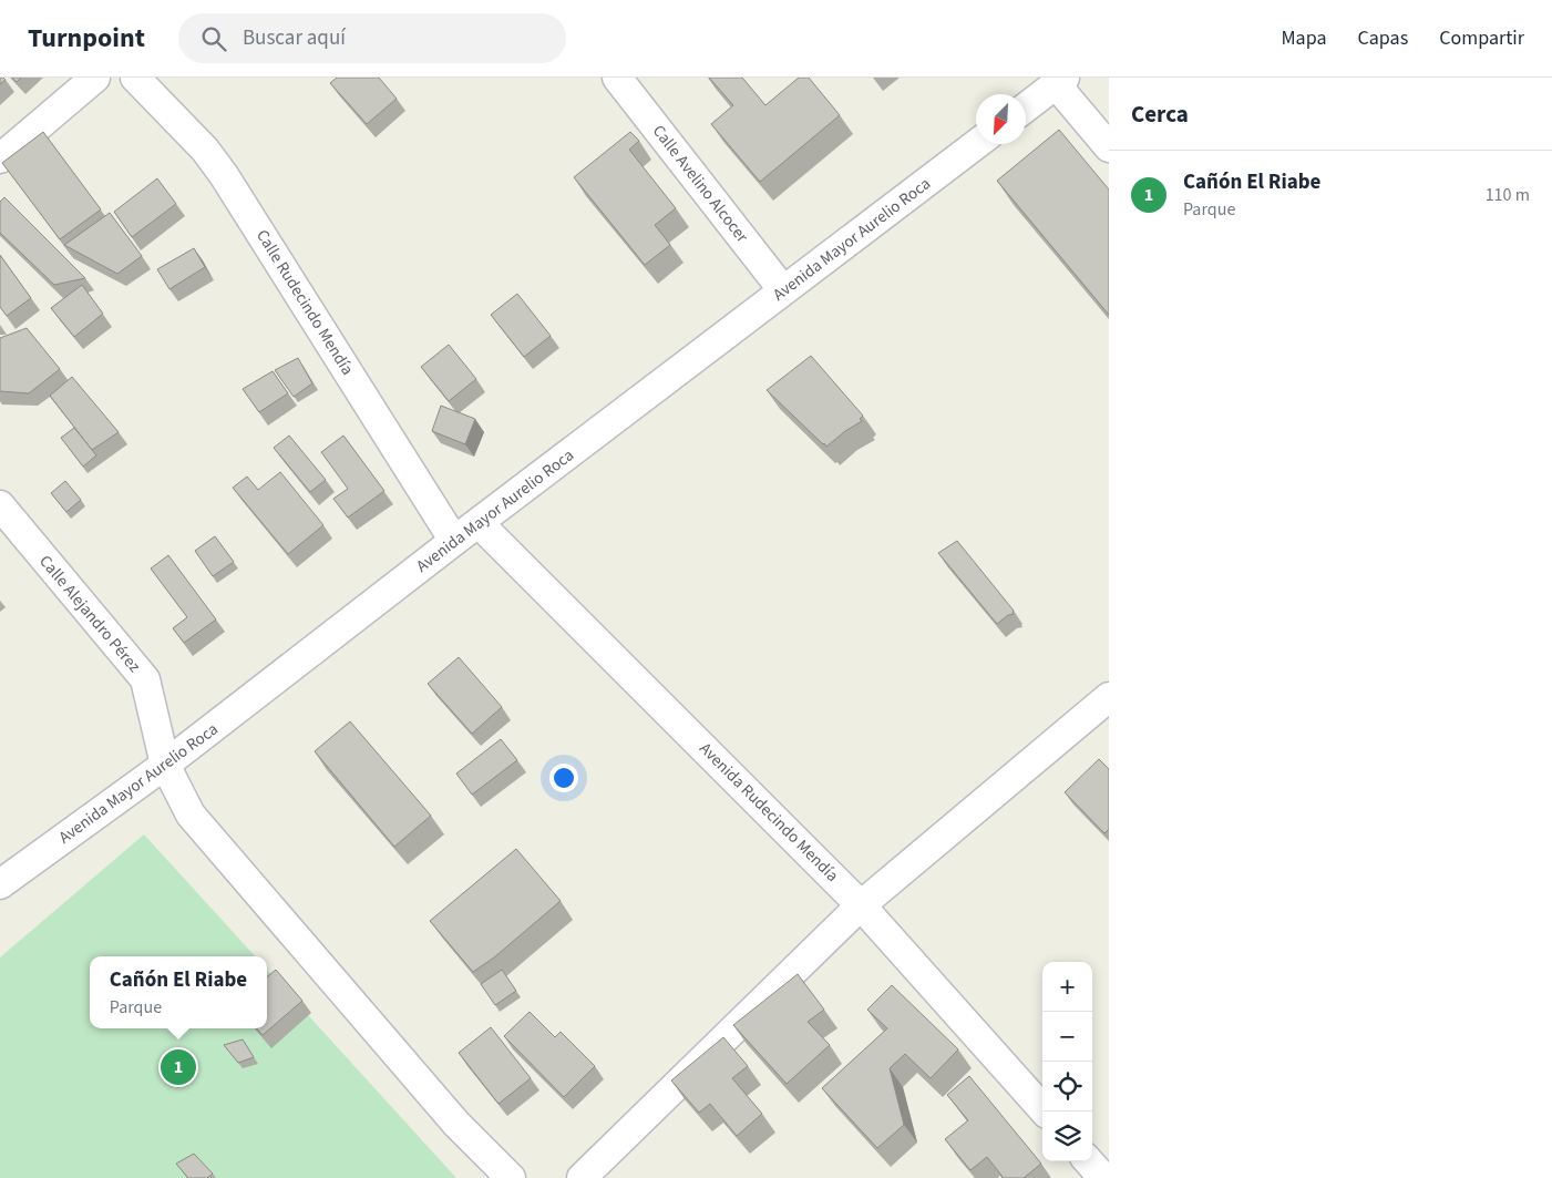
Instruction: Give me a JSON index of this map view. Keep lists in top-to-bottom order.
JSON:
{
  "streets": {
    "street": [
      "Calle Avelino Alcocer",
      "Avenida Mayor Aurelio Roca",
      "Calle Rudecindo Mendía",
      "Calle Alejandro Pérez",
      "Avenida Rudecindo Mendía"
    ]
  },
  "crossings": [
    ["Calle Avelino Alcocer", "Avenida Mayor Aurelio Roca"],
    ["Avenida Mayor Aurelio Roca", "Calle Rudecindo Mendía"],
    ["Avenida Mayor Aurelio Roca", "Calle Alejandro Pérez"],
    ["Avenida Mayor Aurelio Roca", "Avenida Rudecindo Mendía"]
  ],
  "north": "bottom left",
  "page": {
    "header": "Turnpoint",
    "search": "Buscar aquí",
    "nav": ["Mapa", "Capas", "Compartir"],
    "heading": "Cerca",
    "list": [
      {
        "mark": "1",
        "name": "Cañón El Riabe",
        "note": "Parque",
        "value": "110 m"
      }
    ],
    "popup": ["Cañón El Riabe", "Parque"],
    "map_buttons": ["+", "−"],
    "pins": "1"
  }
}
